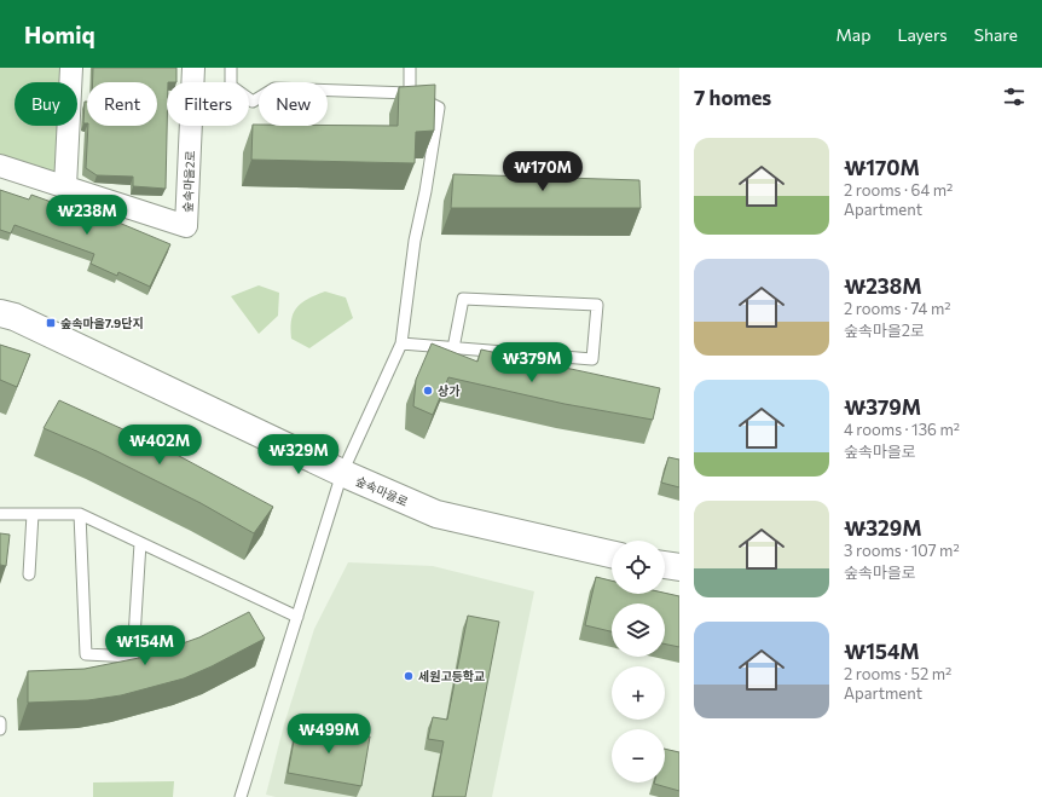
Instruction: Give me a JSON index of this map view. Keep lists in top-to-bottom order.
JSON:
{
  "streets": {
    "main road": ["숲속마을로"],
    "street": ["숲속마을2로"]
  },
  "places": {
    "transit": ["숲속마을7.9단지"],
    "other": ["상가", "세원고등학교"]
  },
  "page": {
    "header": "Homiq",
    "nav": ["Map", "Layers", "Share"],
    "heading": "7 homes",
    "chip": [
      "Buy",
      "Rent",
      "Filters",
      "New"
    ],
    "list": [
      {
        "name": "₩170M",
        "note": "2 rooms · 64 m² · Apartment"
      },
      {
        "name": "₩238M",
        "note": "2 rooms · 74 m² · 숲속마을2로"
      },
      {
        "name": "₩379M",
        "note": "4 rooms · 136 m² · 숲속마을로"
      },
      {
        "name": "₩329M",
        "note": "3 rooms · 107 m² · 숲속마을로"
      },
      {
        "name": "₩154M",
        "note": "2 rooms · 52 m² · Apartment"
      }
    ],
    "price": [
      "₩170M",
      "₩238M",
      "₩379M",
      "₩402M",
      "₩329M",
      "₩154M",
      "₩499M"
    ],
    "map_buttons": ["+", "−"]
  }
}
